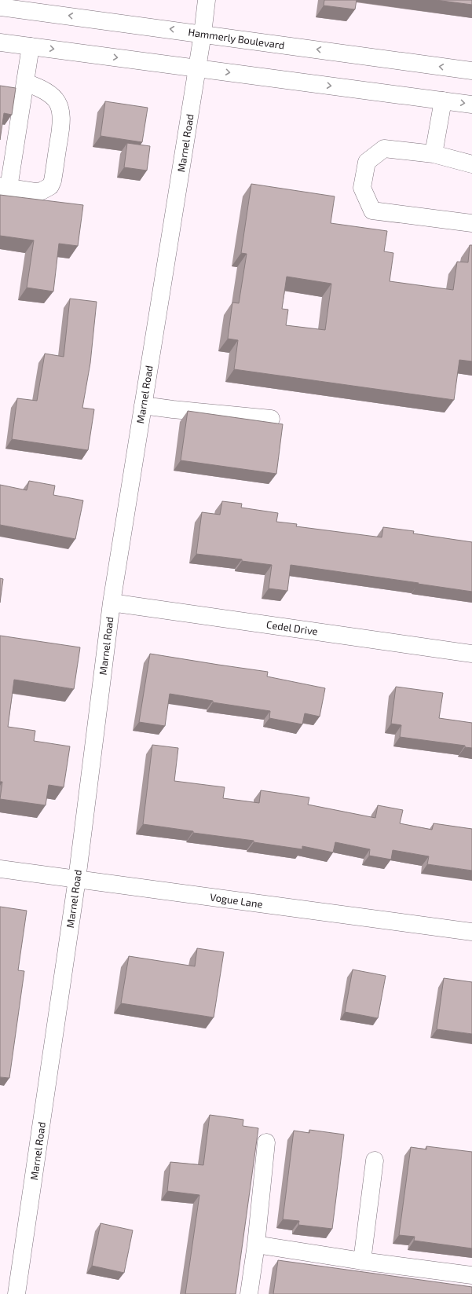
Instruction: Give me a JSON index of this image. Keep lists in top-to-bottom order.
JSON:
{
  "streets": {
    "street": [
      "Hammerly Boulevard",
      "Marnel Road",
      "Cedel Drive",
      "Vogue Lane"
    ]
  },
  "crossings": [
    ["Hammerly Boulevard", "Marnel Road"],
    ["Marnel Road", "Cedel Drive"],
    ["Marnel Road", "Vogue Lane"]
  ]
}
